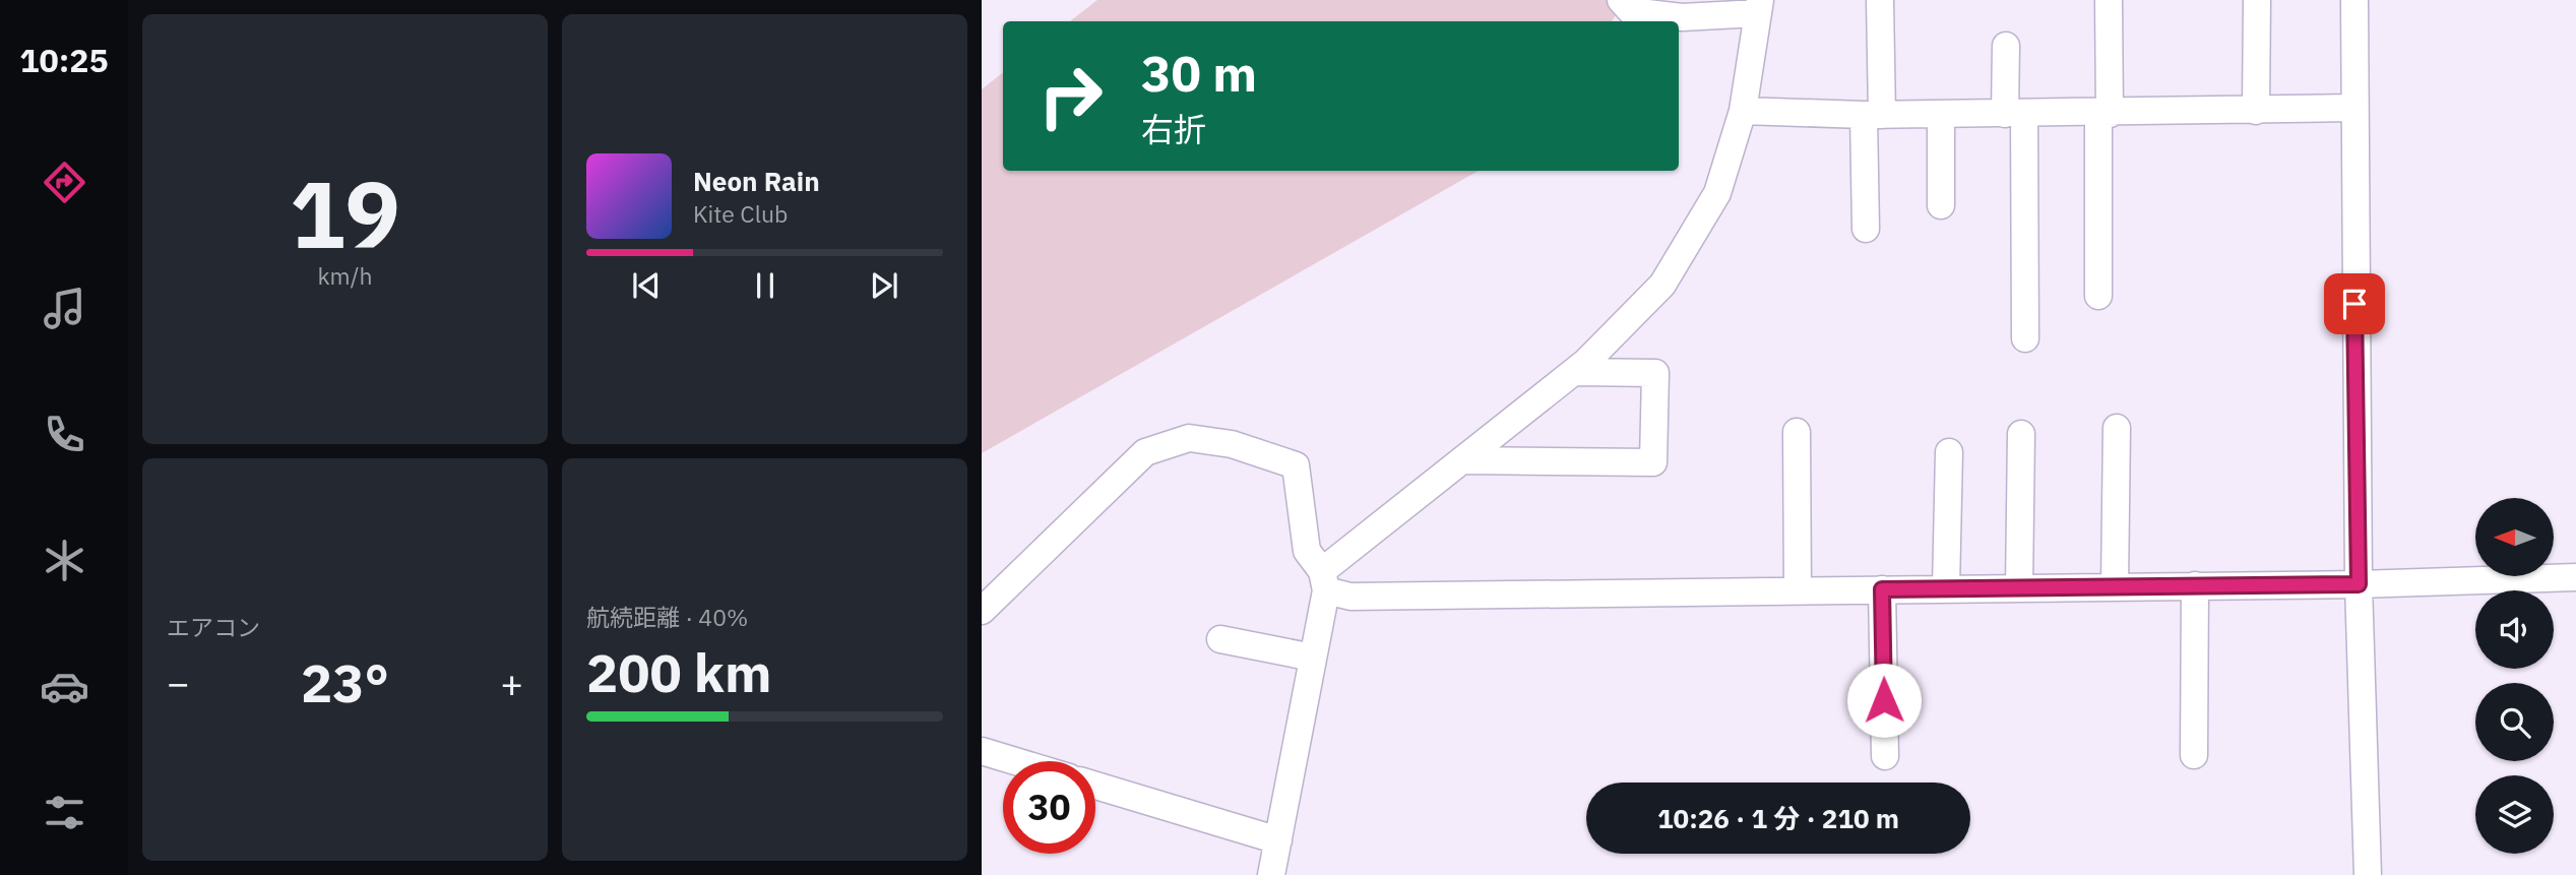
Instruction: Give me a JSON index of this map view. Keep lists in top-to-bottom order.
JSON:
{
  "north": "left",
  "page": {
    "tabs": "10:25",
    "tile": [
      ["19", "km/h"],
      "エアコン",
      ["航続距離 · 40%", "200 km"]
    ],
    "turn": ["30 m", "右折"],
    "song": ["Neon Rain", "Kite Club"],
    "heat": ["−", "23°", "+"],
    "limit": "30",
    "trip": "10:26 · 1 分 · 210 m"
  }
}
